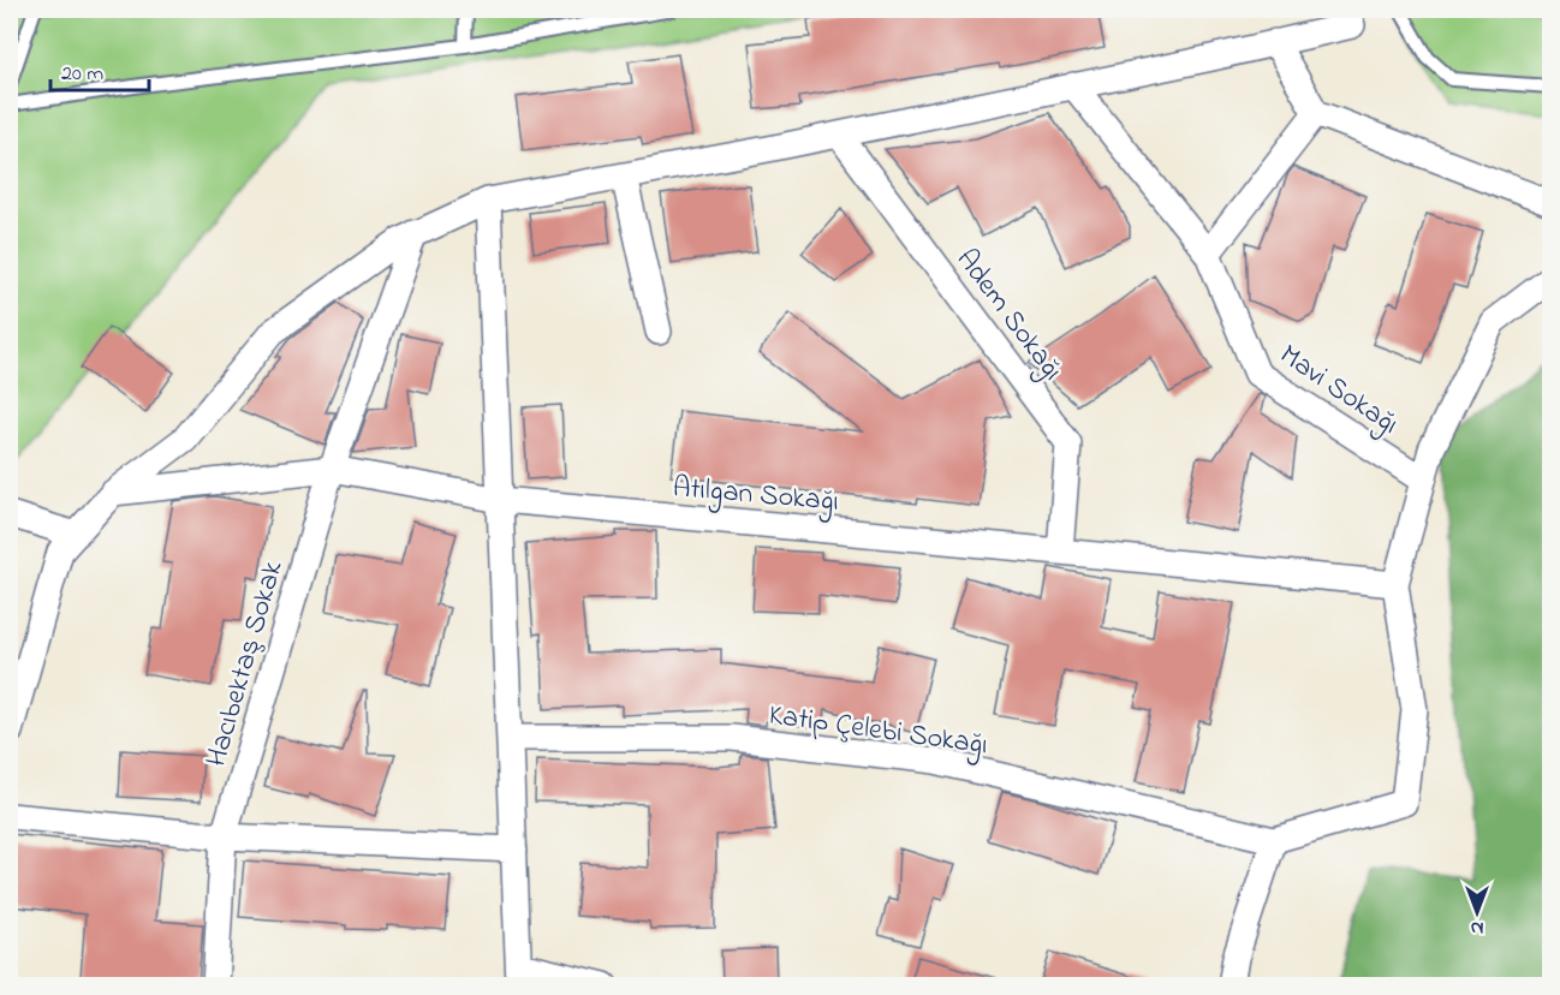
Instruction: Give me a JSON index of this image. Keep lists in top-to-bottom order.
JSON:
{
  "streets": {
    "street": [
      "Adem Sokağı",
      "Mavi Sokağı",
      "Atılgan Sokağı",
      "Hacıbektaş Sokak",
      "Katip Çelebi Sokağı"
    ]
  },
  "crossings": [
    ["Adem Sokağı", "Atılgan Sokağı"],
    ["Atılgan Sokağı", "Hacıbektaş Sokak"]
  ],
  "scale_bar": "20 m",
  "north": "bottom"
}
